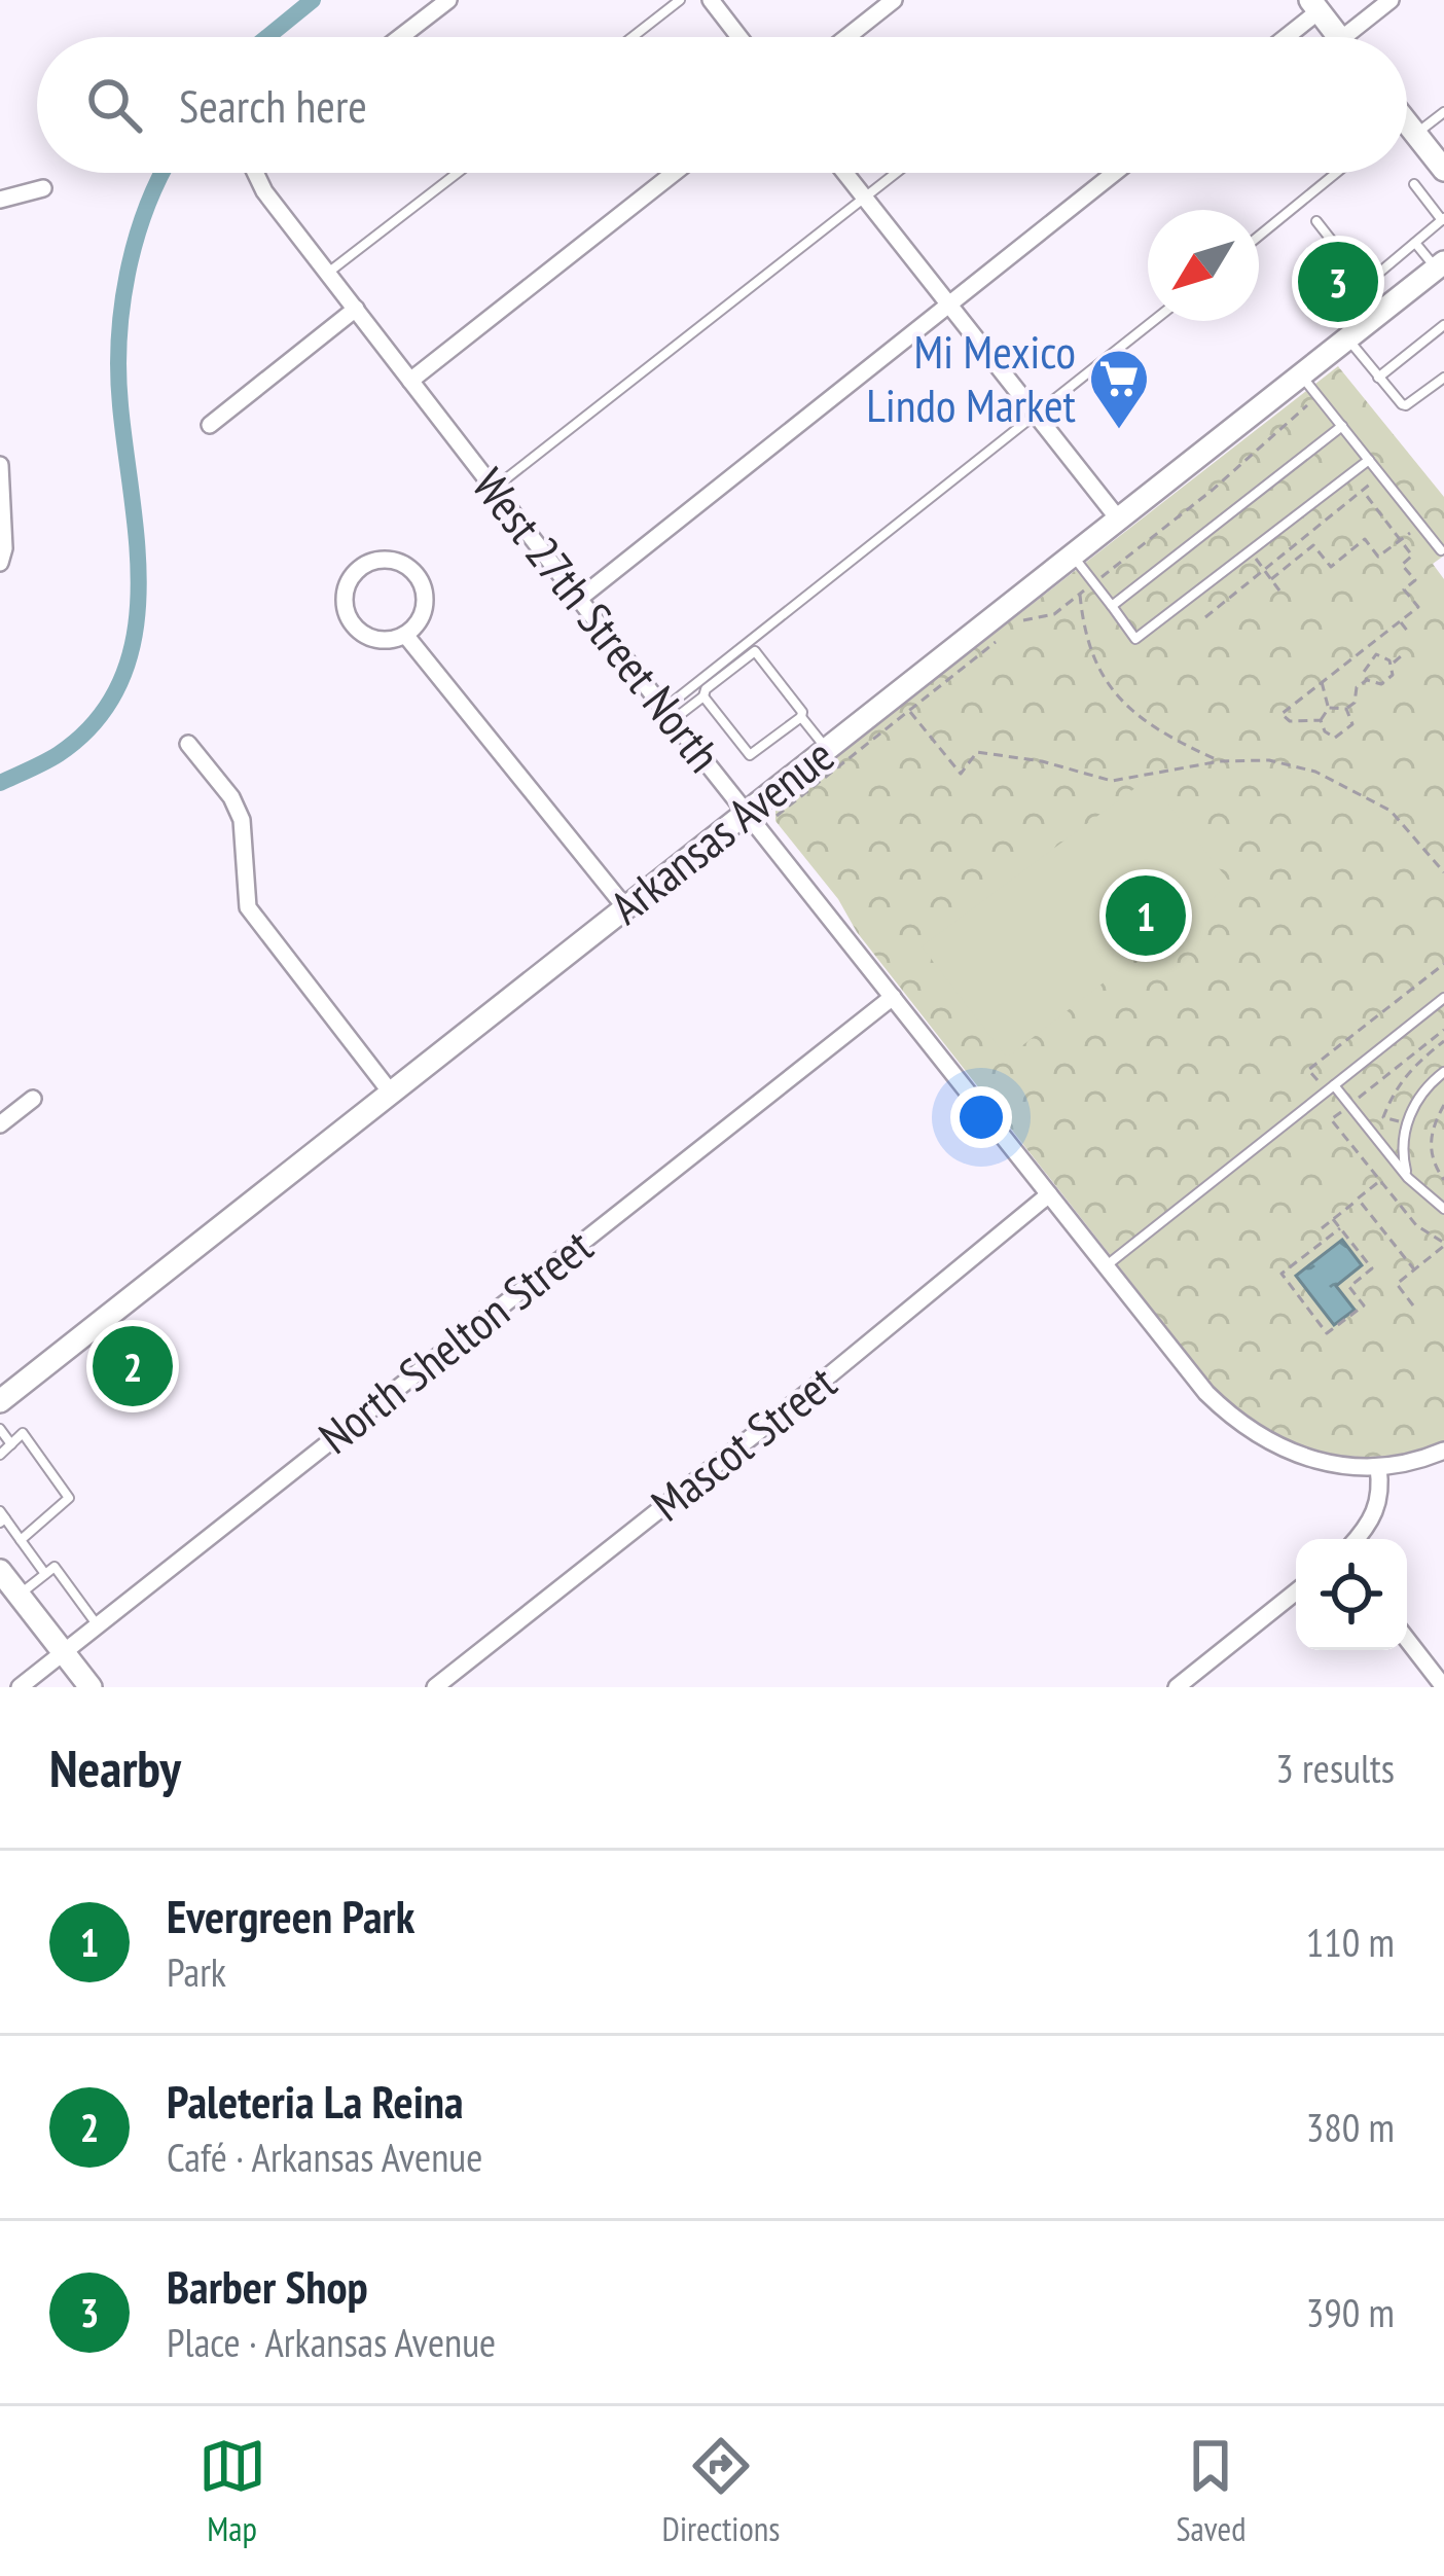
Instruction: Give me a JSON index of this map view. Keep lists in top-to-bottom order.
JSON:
{
  "streets": {
    "street": [
      "West 27th Street North",
      "Arkansas Avenue",
      "North Shelton Street",
      "Mascot Street"
    ]
  },
  "crossings": [
    ["West 27th Street North", "Arkansas Avenue"],
    ["West 27th Street North", "North Shelton Street"],
    ["West 27th Street North", "Mascot Street"]
  ],
  "places": {
    "supermarket": ["Mi Mexico Lindo Market"]
  },
  "north": "bottom left",
  "page": {
    "search": "Search here",
    "pins": ["3", "1", "2"],
    "heading": ["Nearby", "3 results"],
    "list": [
      {
        "mark": "1",
        "name": "Evergreen Park",
        "note": "Park",
        "value": "110 m"
      },
      {
        "mark": "2",
        "name": "Paleteria La Reina",
        "note": "Café · Arkansas Avenue",
        "value": "380 m"
      },
      {
        "mark": "3",
        "name": "Barber Shop",
        "note": "Place · Arkansas Avenue",
        "value": "390 m"
      }
    ],
    "nav": ["Map", "Directions", "Saved"]
  }
}
